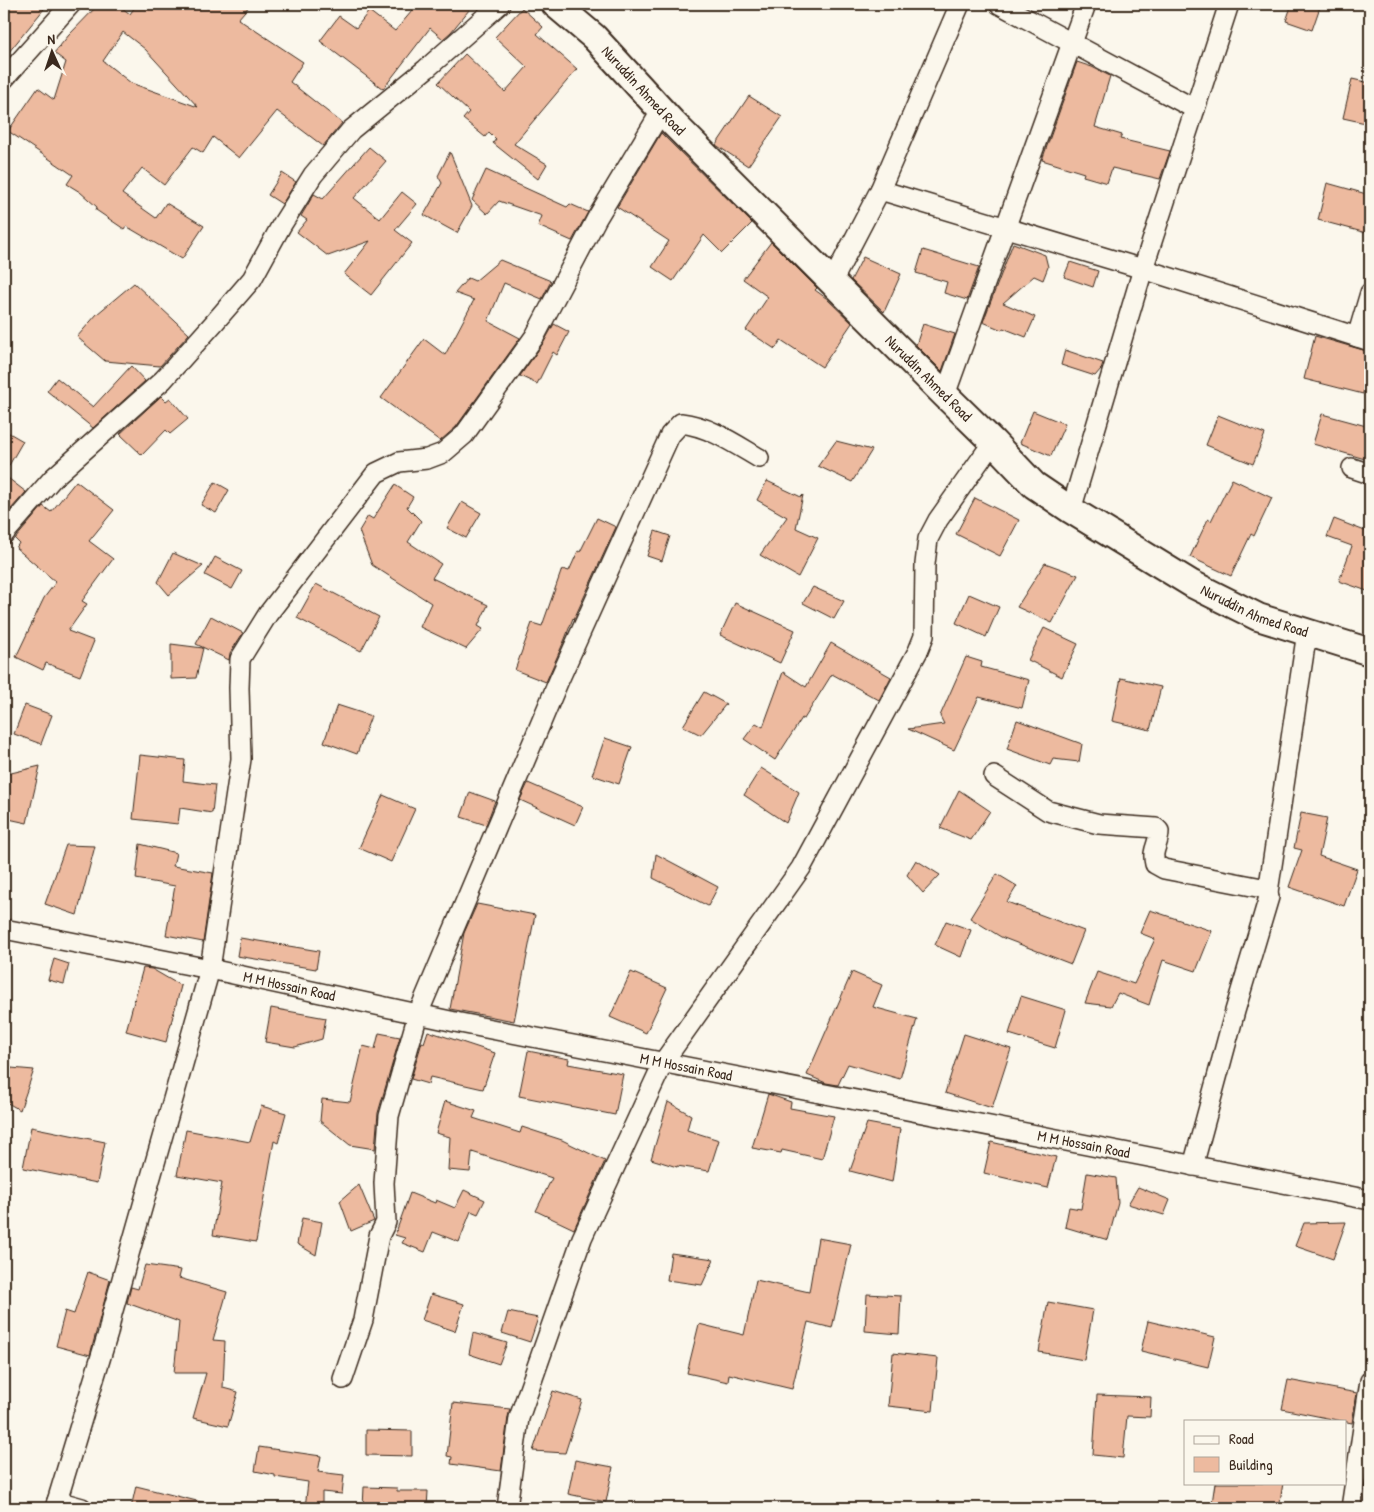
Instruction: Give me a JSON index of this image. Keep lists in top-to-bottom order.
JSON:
{
  "streets": {
    "main road": ["Nuruddin Ahmed Road"],
    "street": ["M M Hossain Road"]
  },
  "legend": ["Road", "Building"],
  "north": "top"
}
